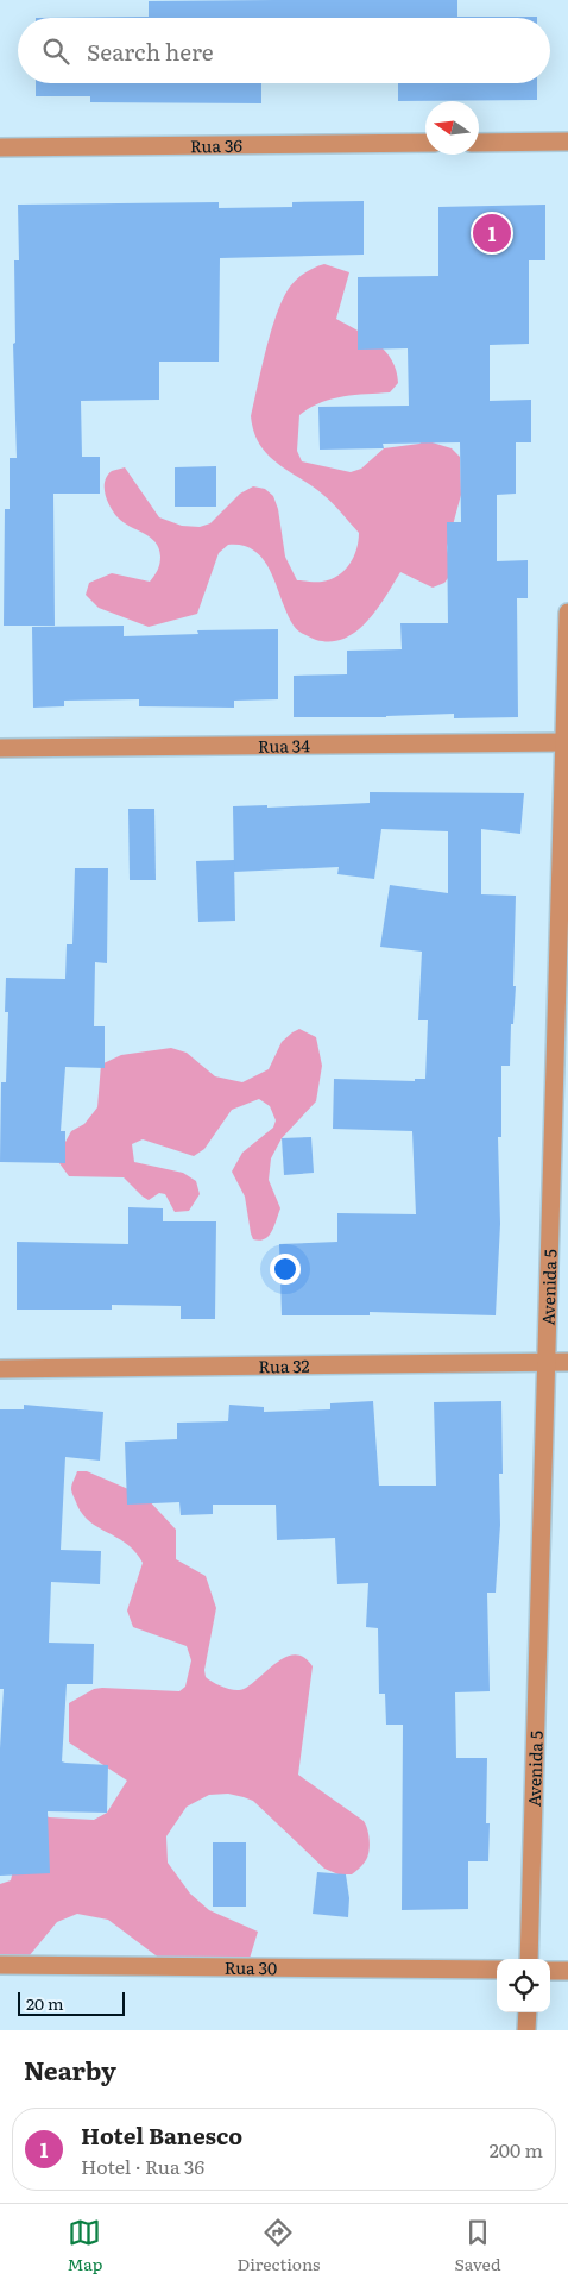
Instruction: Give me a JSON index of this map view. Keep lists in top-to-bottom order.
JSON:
{
  "streets": {
    "street": [
      "Rua 36",
      "Rua 34",
      "Avenida 5",
      "Rua 32",
      "Rua 30"
    ]
  },
  "crossings": [
    ["Rua 34", "Avenida 5"],
    ["Avenida 5", "Rua 32"]
  ],
  "scale_bar": "20 m",
  "north": "left",
  "page": {
    "search": "Search here",
    "pins": "1",
    "scale": "20 m",
    "heading": "Nearby",
    "list": [
      {
        "mark": "1",
        "name": "Hotel Banesco",
        "note": "Hotel · Rua 36",
        "value": "200 m"
      }
    ],
    "nav": ["Map", "Directions", "Saved"]
  }
}
